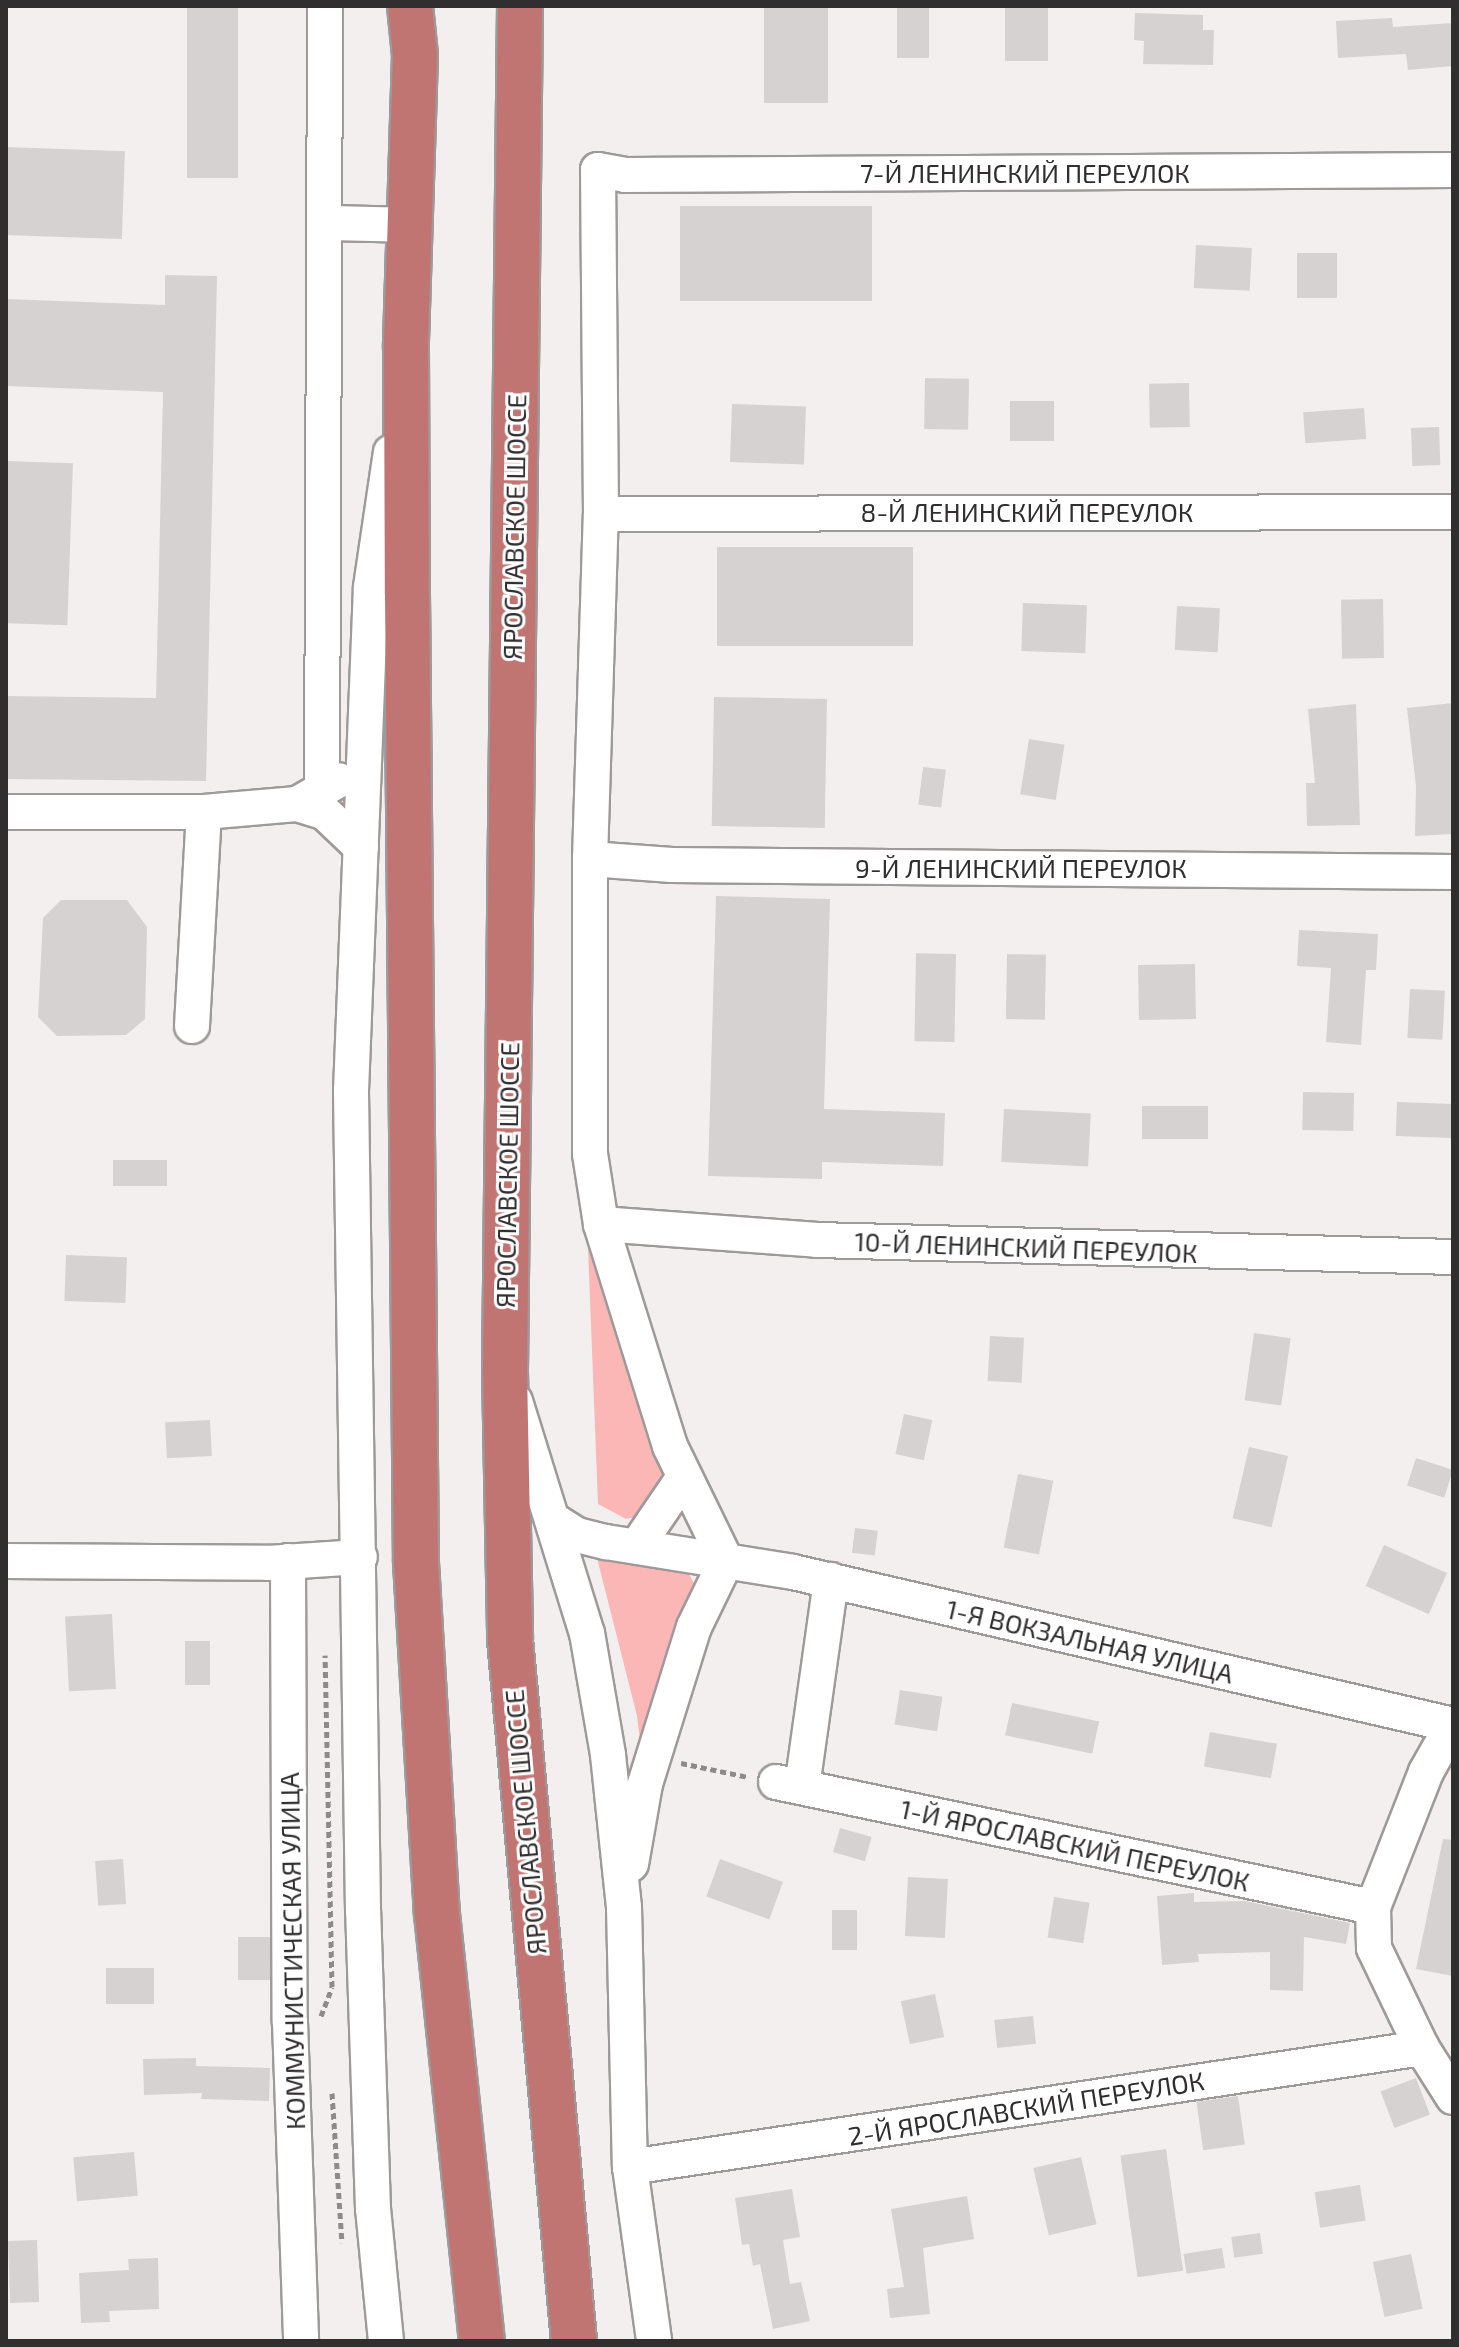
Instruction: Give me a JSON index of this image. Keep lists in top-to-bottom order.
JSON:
{
  "streets": {
    "highway": ["ЯРОСЛАВСКОЕ ШОССЕ"],
    "street": [
      "7-Й ЛЕНИНСКИЙ ПЕРЕУЛОК",
      "8-Й ЛЕНИНСКИЙ ПЕРЕУЛОК",
      "9-Й ЛЕНИНСКИЙ ПЕРЕУЛОК",
      "10-Й ЛЕНИНСКИЙ ПЕРЕУЛОК",
      "1-Я ВОКЗАЛЬНАЯ УЛИЦА",
      "1-Й ЯРОСЛАВСКИЙ ПЕРЕУЛОК",
      "КОММУНИСТИЧЕСКАЯ УЛИЦА",
      "2-Й ЯРОСЛАВСКИЙ ПЕРЕУЛОК"
    ]
  },
  "crossings": [
    ["7-Й ЛЕНИНСКИЙ ПЕРЕУЛОК", "8-Й ЛЕНИНСКИЙ ПЕРЕУЛОК"]
  ]
}
